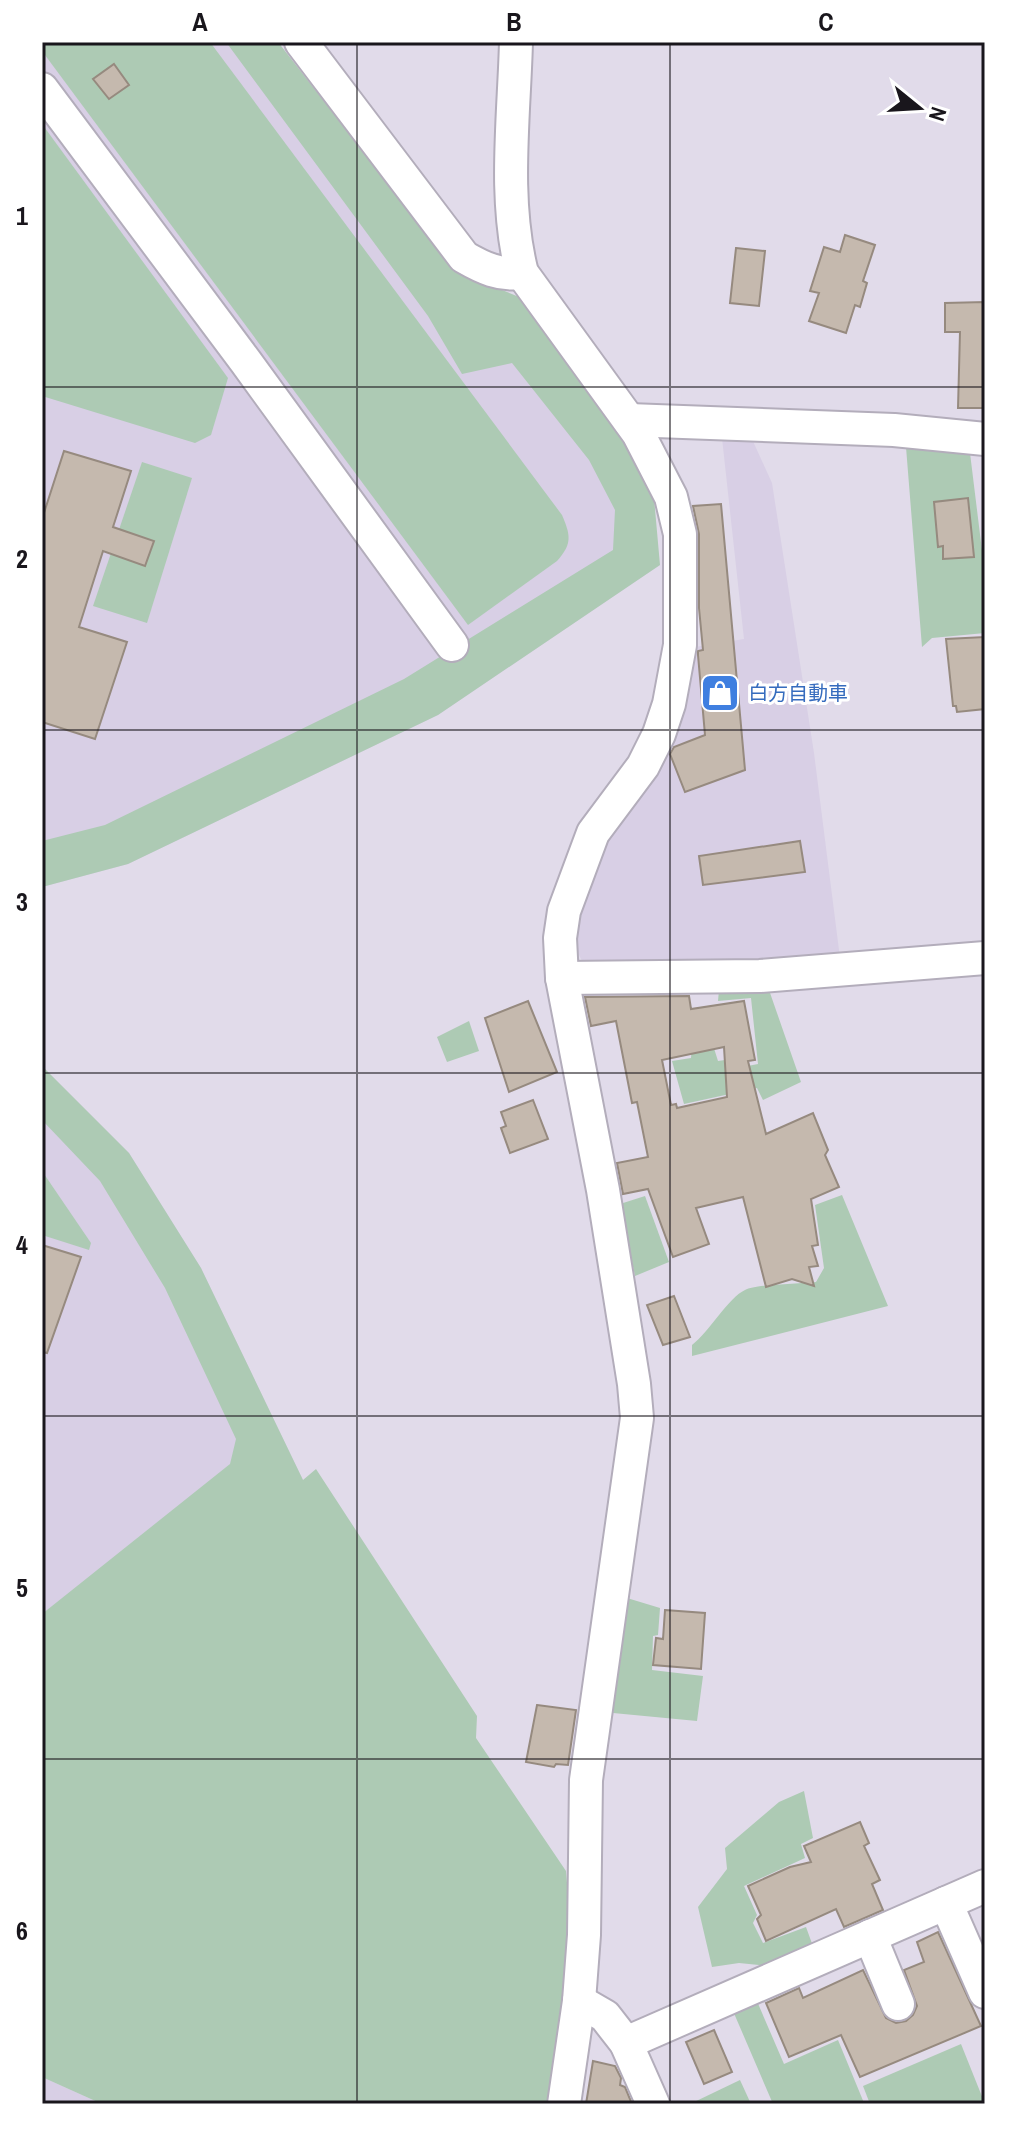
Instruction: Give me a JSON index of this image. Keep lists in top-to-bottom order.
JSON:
{
  "places": {
    "shop": ["白方自動車"]
  },
  "north": "right",
  "grid": {
    "columns": ["A", "B", "C"],
    "rows": [
      "1",
      "2",
      "3",
      "4",
      "5",
      "6"
    ]
  }
}
